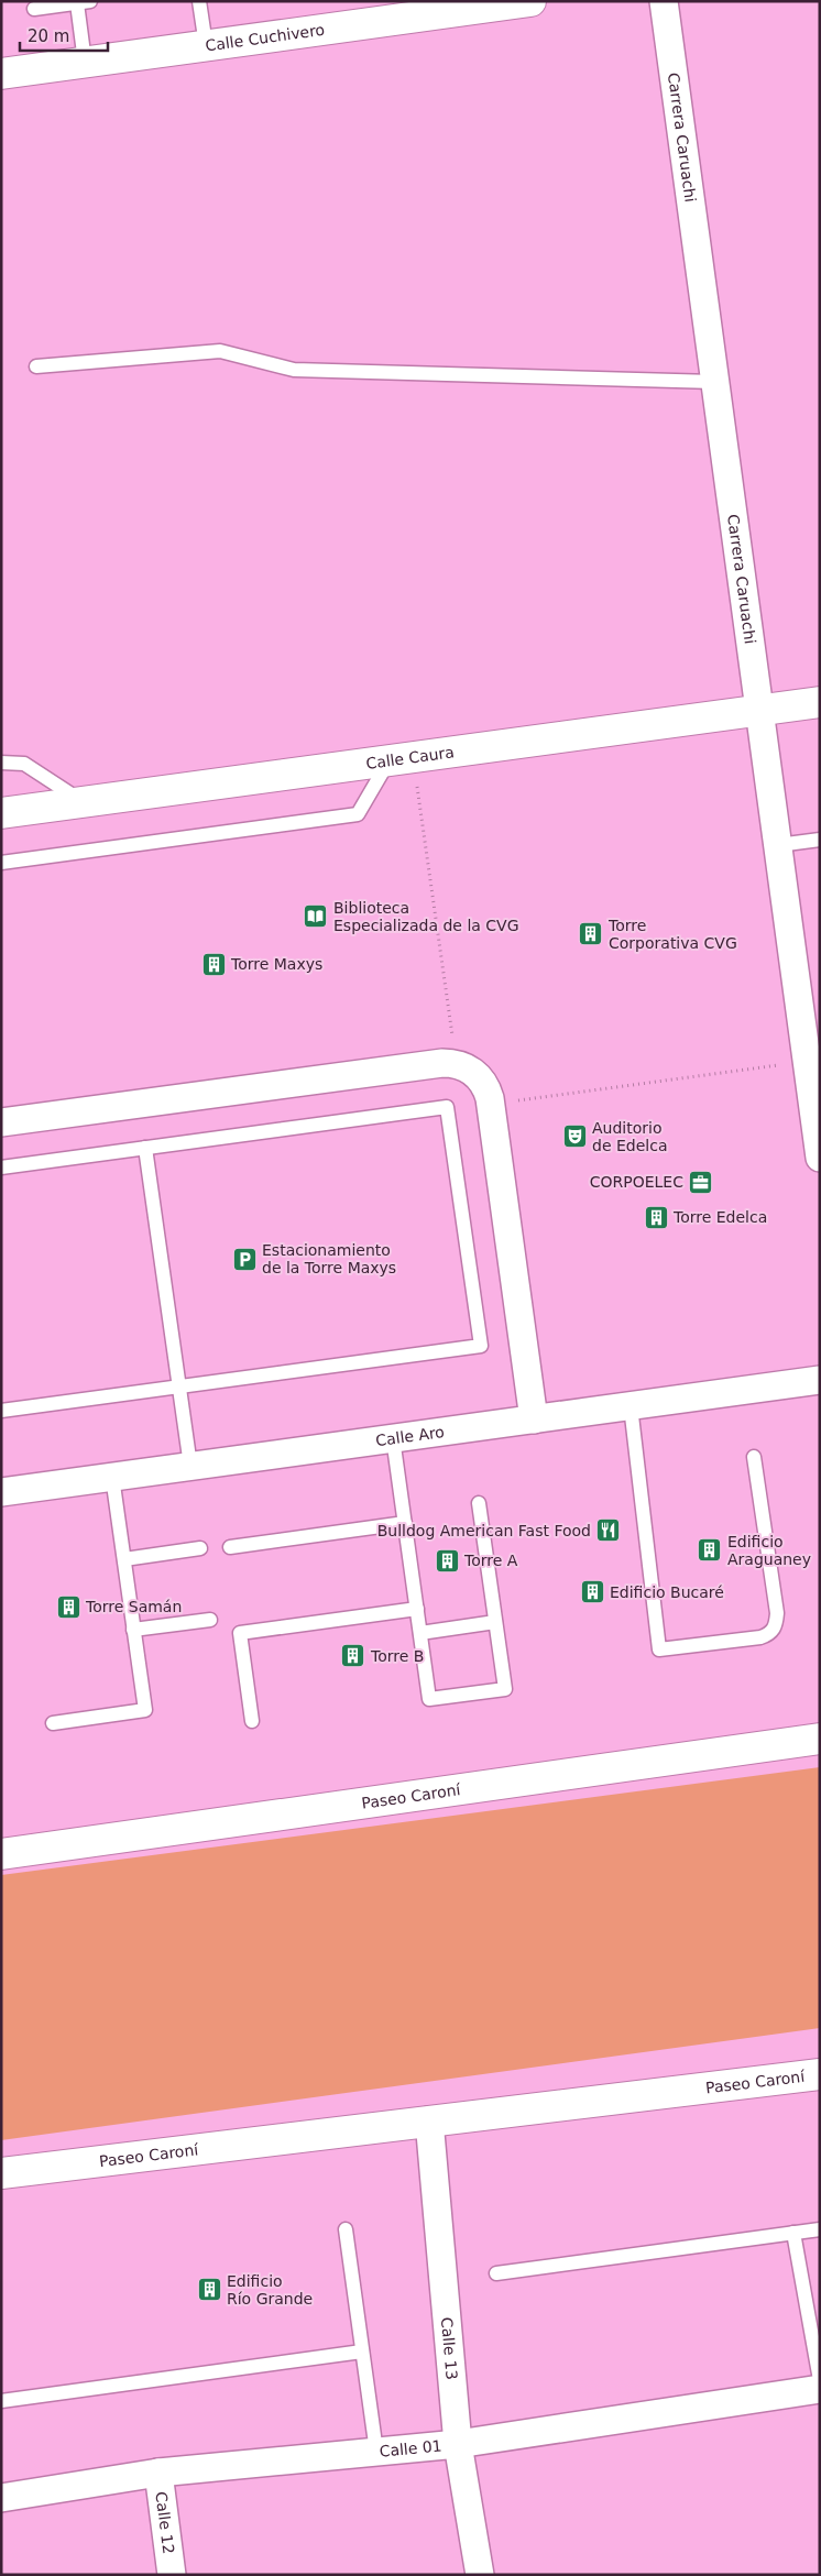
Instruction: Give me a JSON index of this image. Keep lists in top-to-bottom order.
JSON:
{
  "streets": {
    "street": [
      "Calle Cuchivero",
      "Carrera Caruachi",
      "Calle Caura",
      "Calle Aro",
      "Paseo Caroní",
      "Calle 13",
      "Calle 01",
      "Calle 12"
    ]
  },
  "crossings": [
    ["Carrera Caruachi", "Calle Caura"],
    ["Paseo Caroní", "Calle 13"],
    ["Calle 13", "Calle 01"],
    ["Calle 01", "Calle 12"]
  ],
  "places": {
    "library": ["Biblioteca Especializada de la CVG"],
    "building": [
      "Torre Corporativa CVG",
      "Torre Maxys",
      "Torre Edelca",
      "Edificio Araguaney",
      "Torre A",
      "Edificio Bucaré",
      "Torre Samán",
      "Torre B",
      "Edificio Río Grande"
    ],
    "theatre": ["Auditorio de Edelca"],
    "office": ["CORPOELEC"],
    "parking": ["Estacionamiento de la Torre Maxys"],
    "restaurant": ["Bulldog American Fast Food"]
  },
  "scale_bar": "20 m"
}
